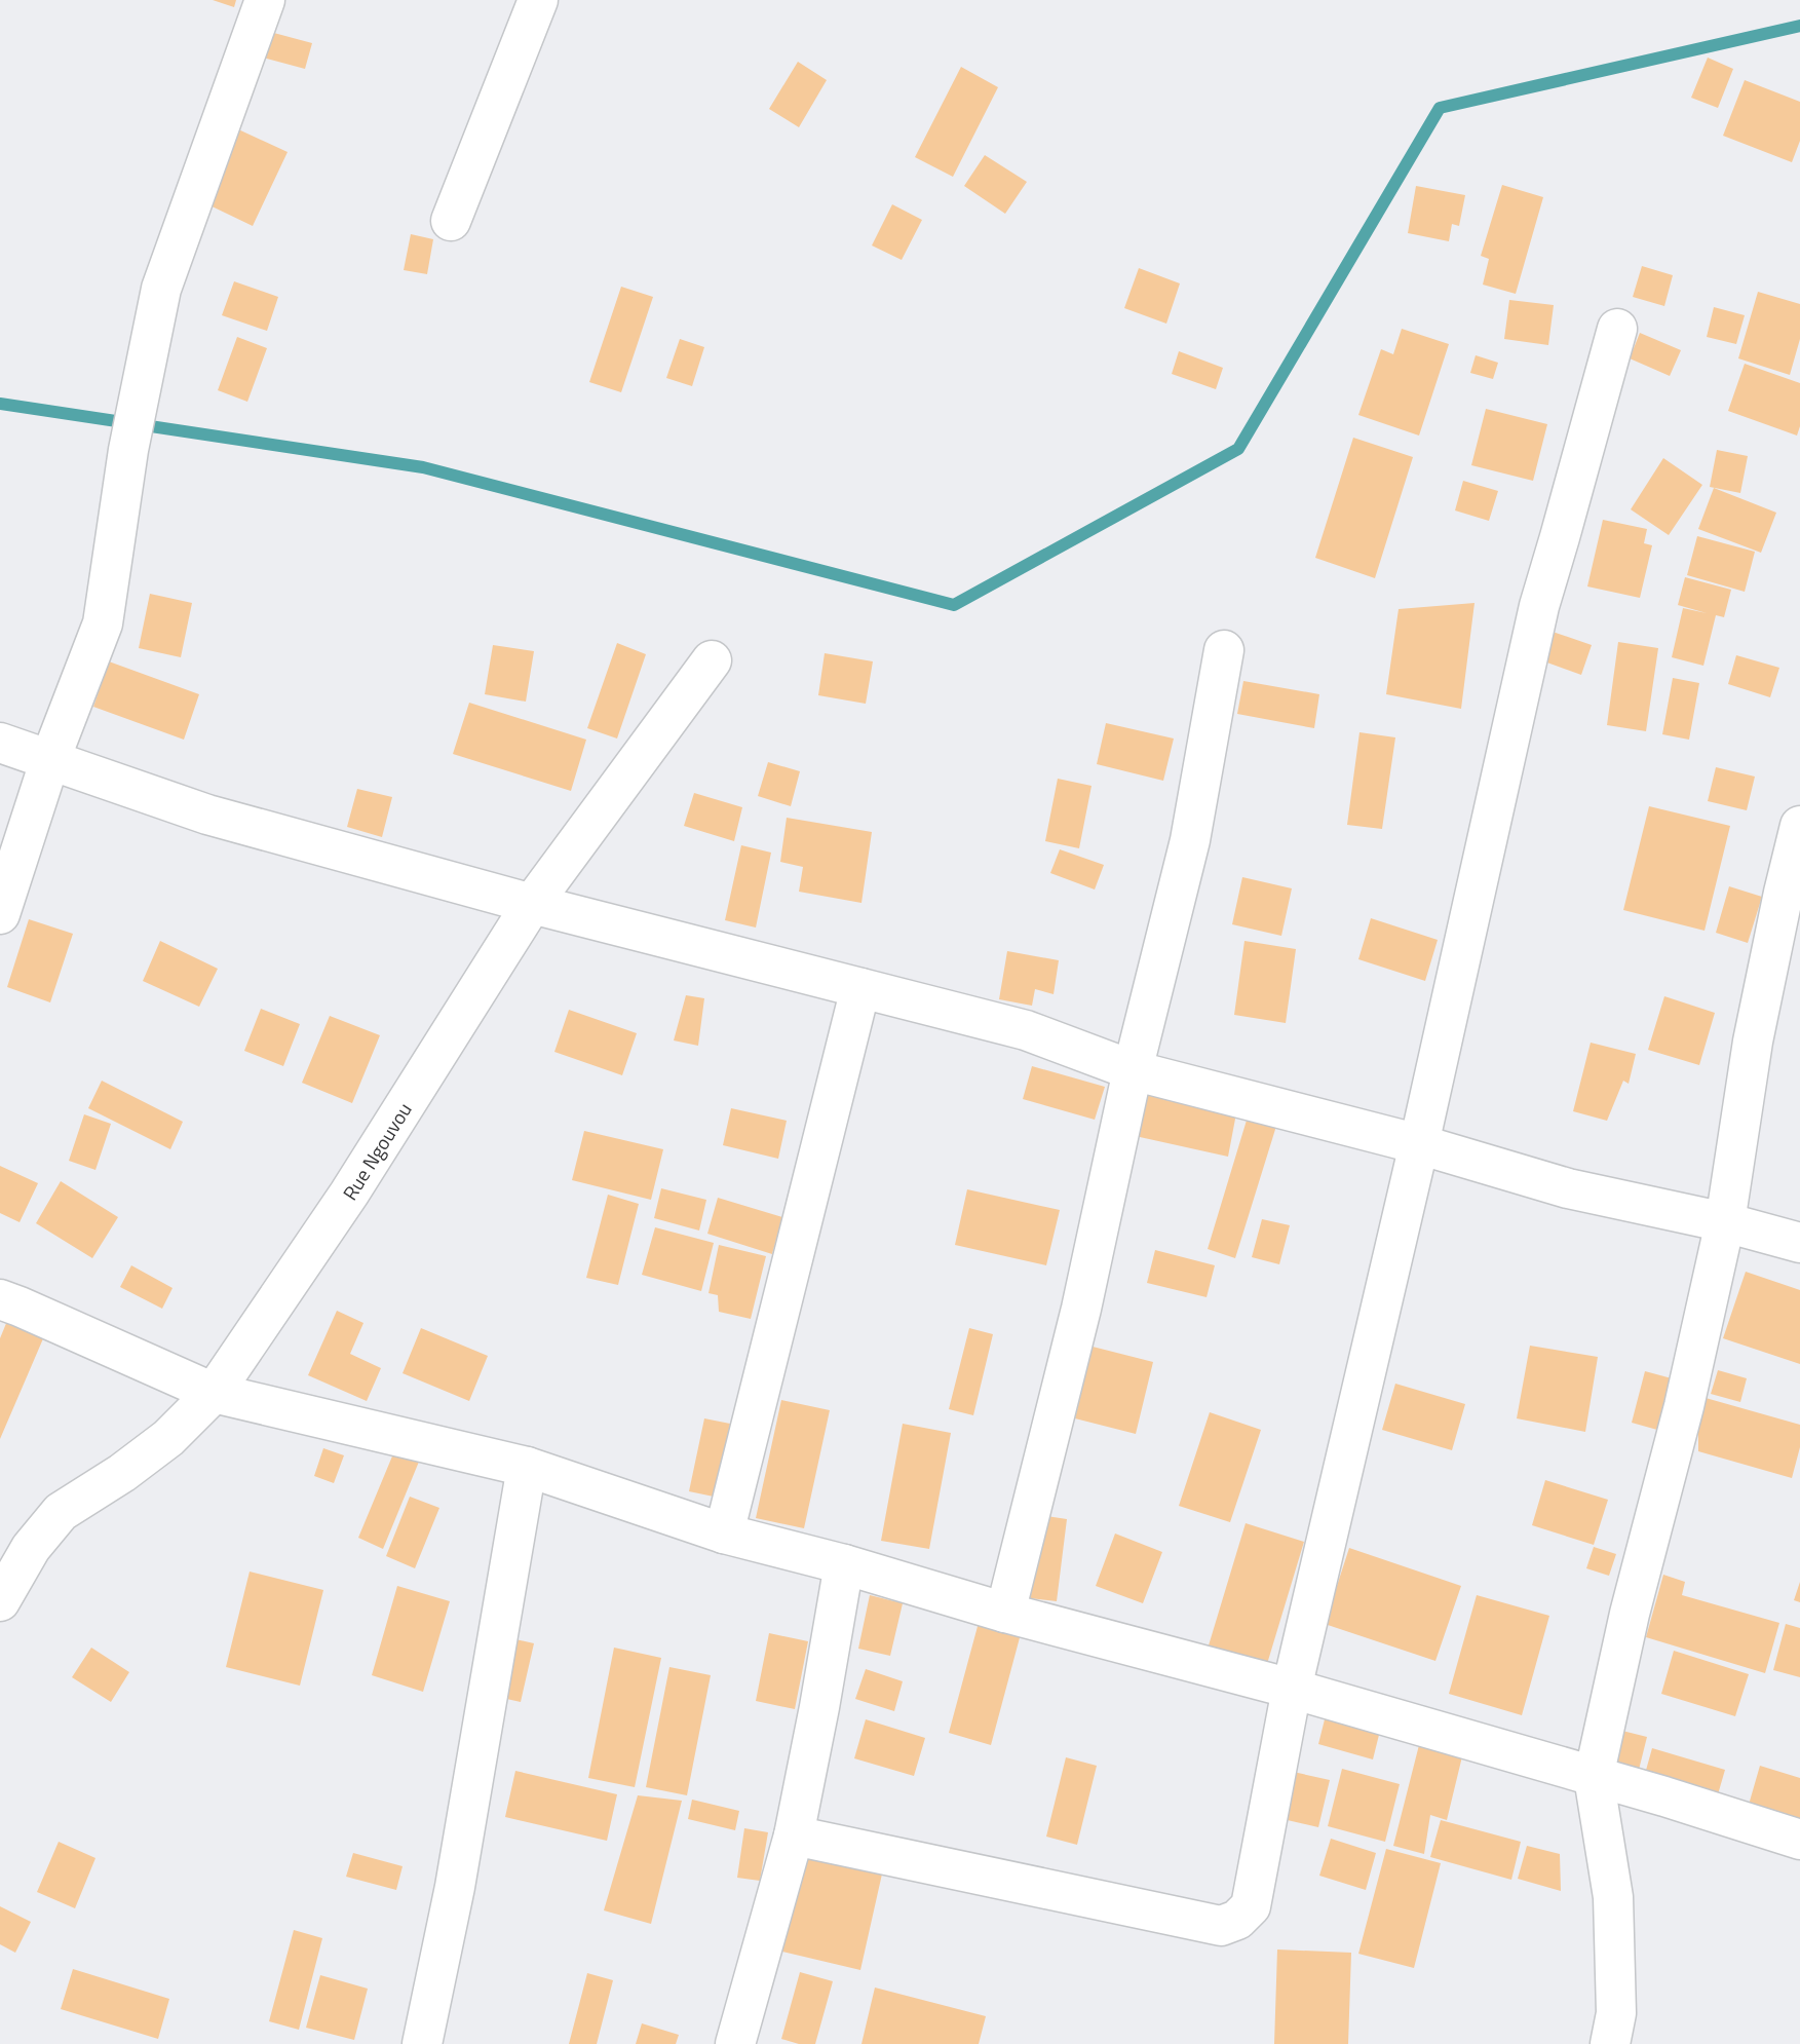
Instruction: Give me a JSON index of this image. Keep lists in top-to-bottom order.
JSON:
{
  "streets": {
    "street": ["Rue Ngouvou"]
  }
}
